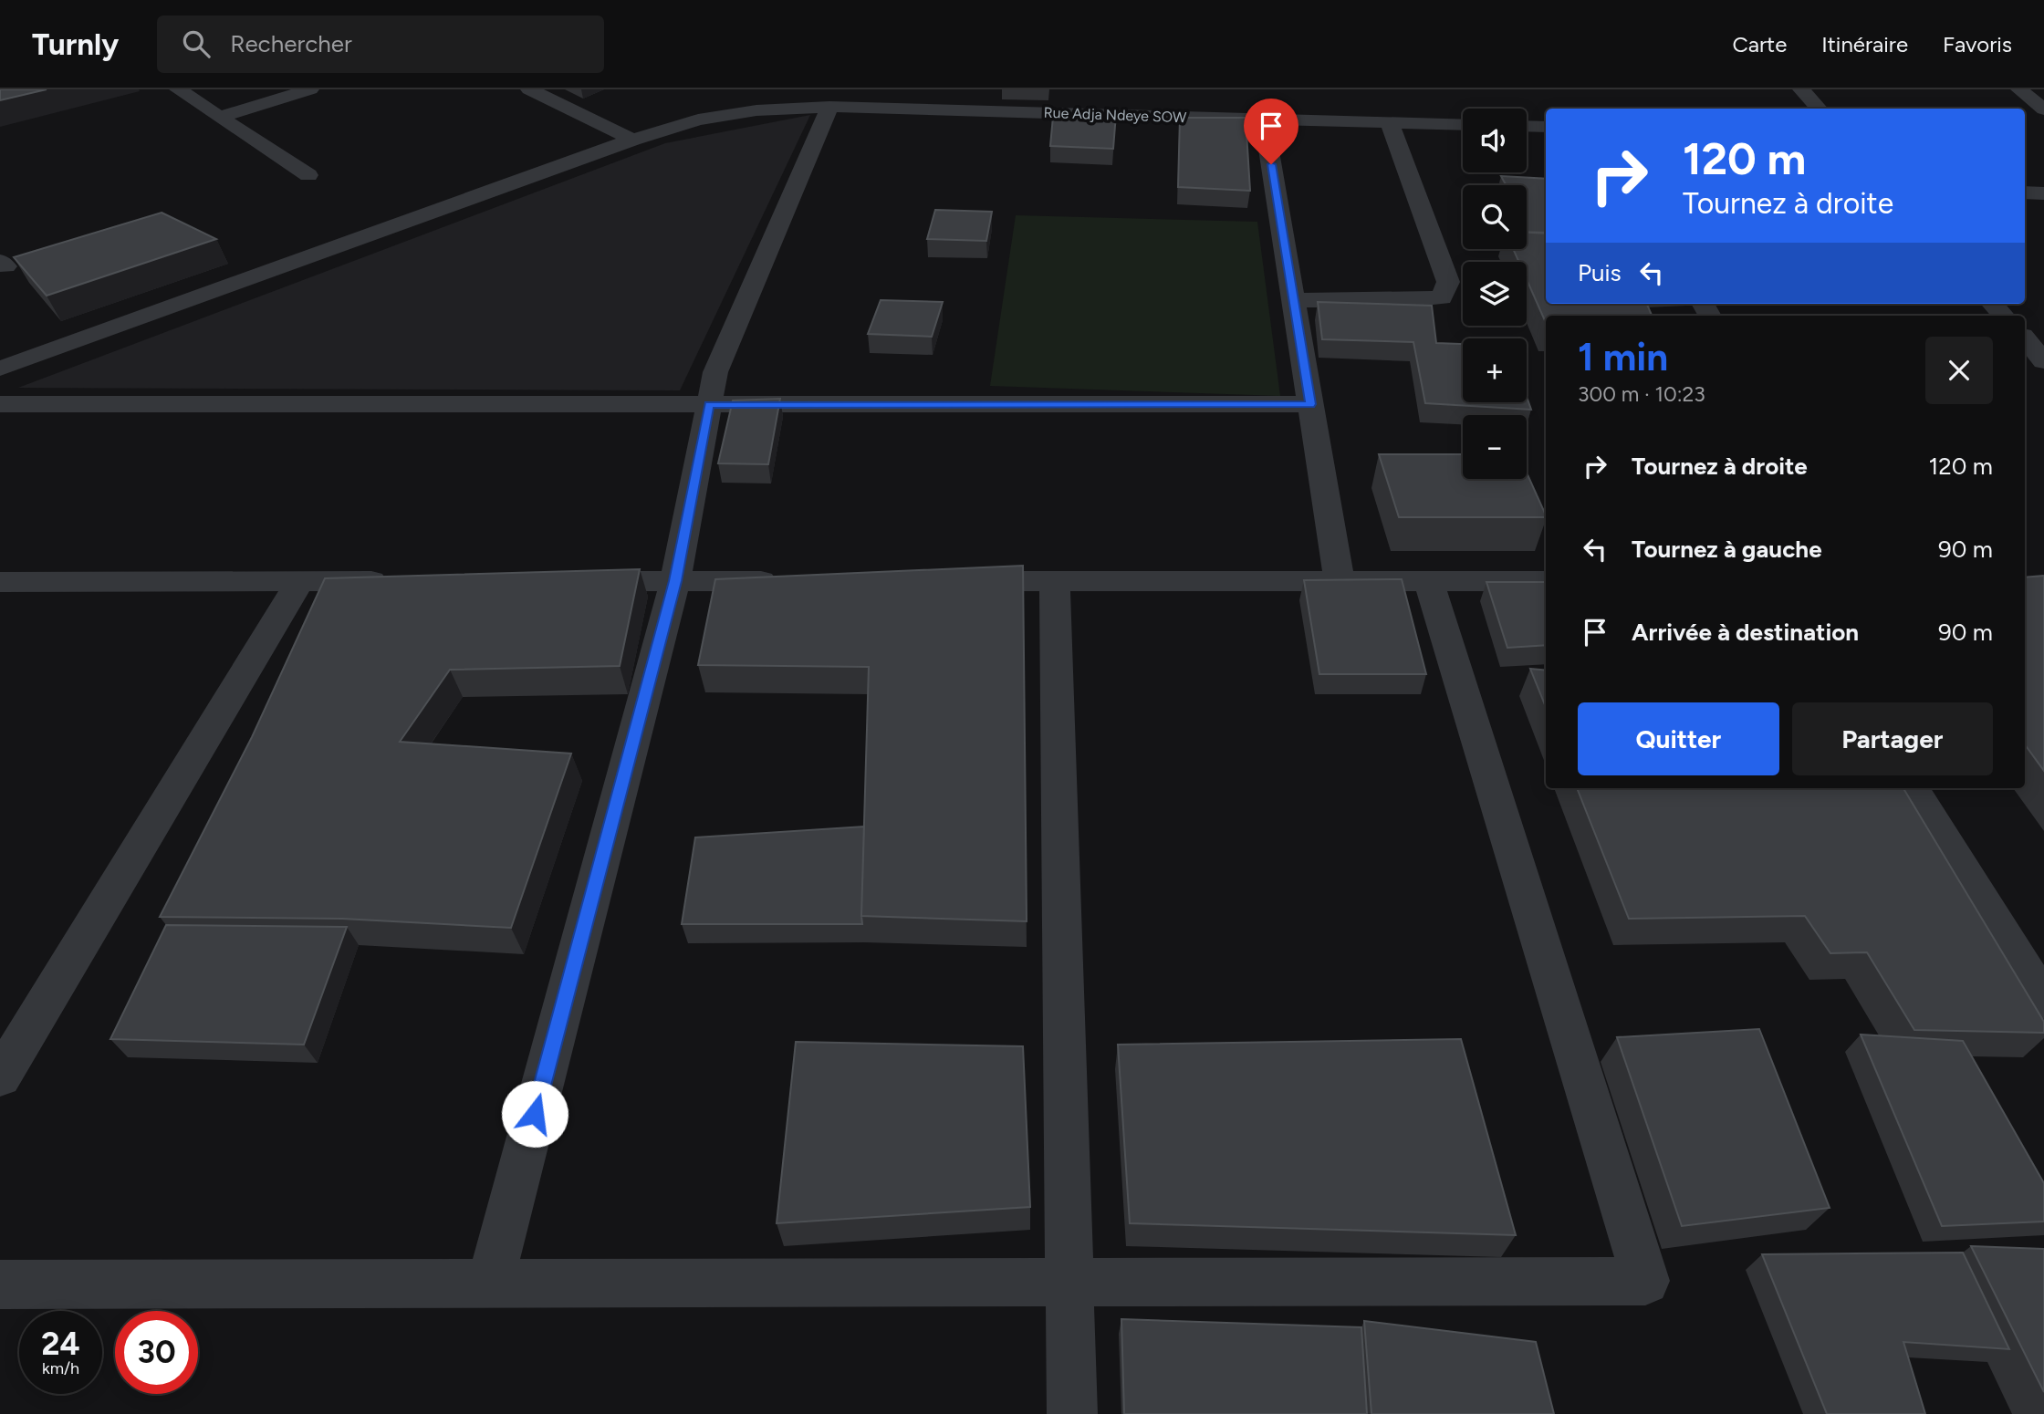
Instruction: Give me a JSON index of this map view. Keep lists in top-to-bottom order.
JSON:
{
  "streets": {
    "street": ["Rue Adja Ndeye SOW"]
  },
  "page": {
    "header": "Turnly",
    "search": "Rechercher",
    "nav": ["Carte", "Itinéraire", "Favoris"],
    "map_buttons": ["+", "−"],
    "turn": ["120 m", "Tournez à droite"],
    "then": "Puis",
    "heading": ["1 min", "300 m · 10:23"],
    "list": [
      {
        "name": "Tournez à droite",
        "value": "120 m"
      },
      {
        "name": "Tournez à gauche",
        "value": "90 m"
      },
      {
        "name": "Arrivée à destination",
        "value": "90 m"
      }
    ],
    "buttons": ["Quitter", "Partager"],
    "speed": "24 km/h",
    "limit": "30"
  }
}
